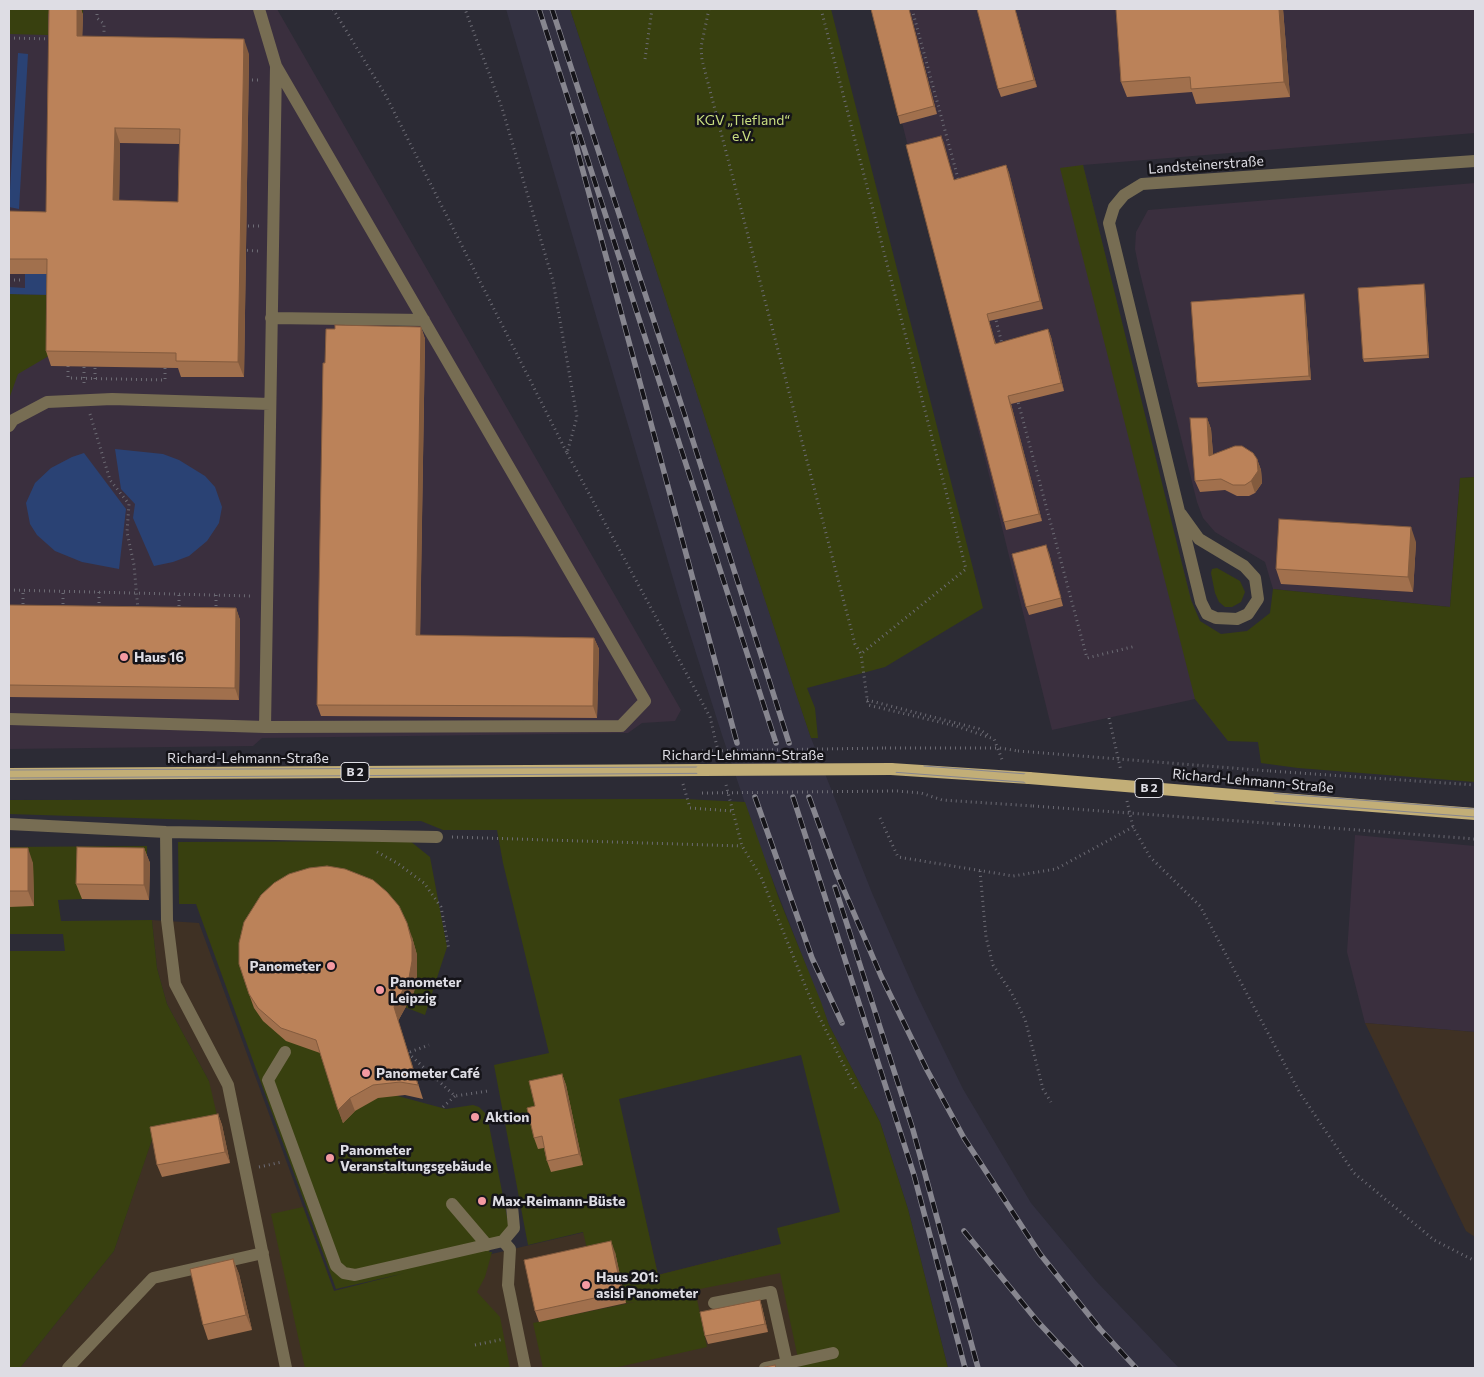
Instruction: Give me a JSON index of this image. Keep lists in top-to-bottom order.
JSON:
{
  "streets": {
    "main road": ["Richard-Lehmann-Straße", "B 2"],
    "street": ["Landsteinerstraße"]
  },
  "parks": ["KGV „Tiefland“ e.V."],
  "places": [
    "Haus 16",
    "Panometer",
    "Panometer Leipzig",
    "Panometer Café",
    "Aktion",
    "Panometer Veranstaltungsgebäude",
    "Max-Reimann-Büste",
    "Haus 201: asisi Panometer"
  ]
}
